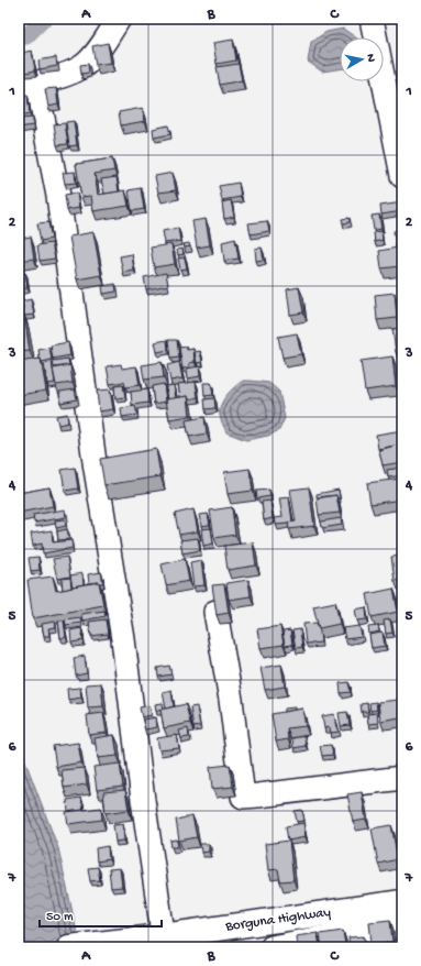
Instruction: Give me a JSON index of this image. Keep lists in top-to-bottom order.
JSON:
{
  "streets": {
    "main road": ["Borguna Highway"]
  },
  "scale_bar": "50 m",
  "north": "right",
  "grid": {
    "columns": ["A", "B", "C"],
    "rows": [
      "1",
      "2",
      "3",
      "4",
      "5",
      "6",
      "7"
    ]
  }
}
